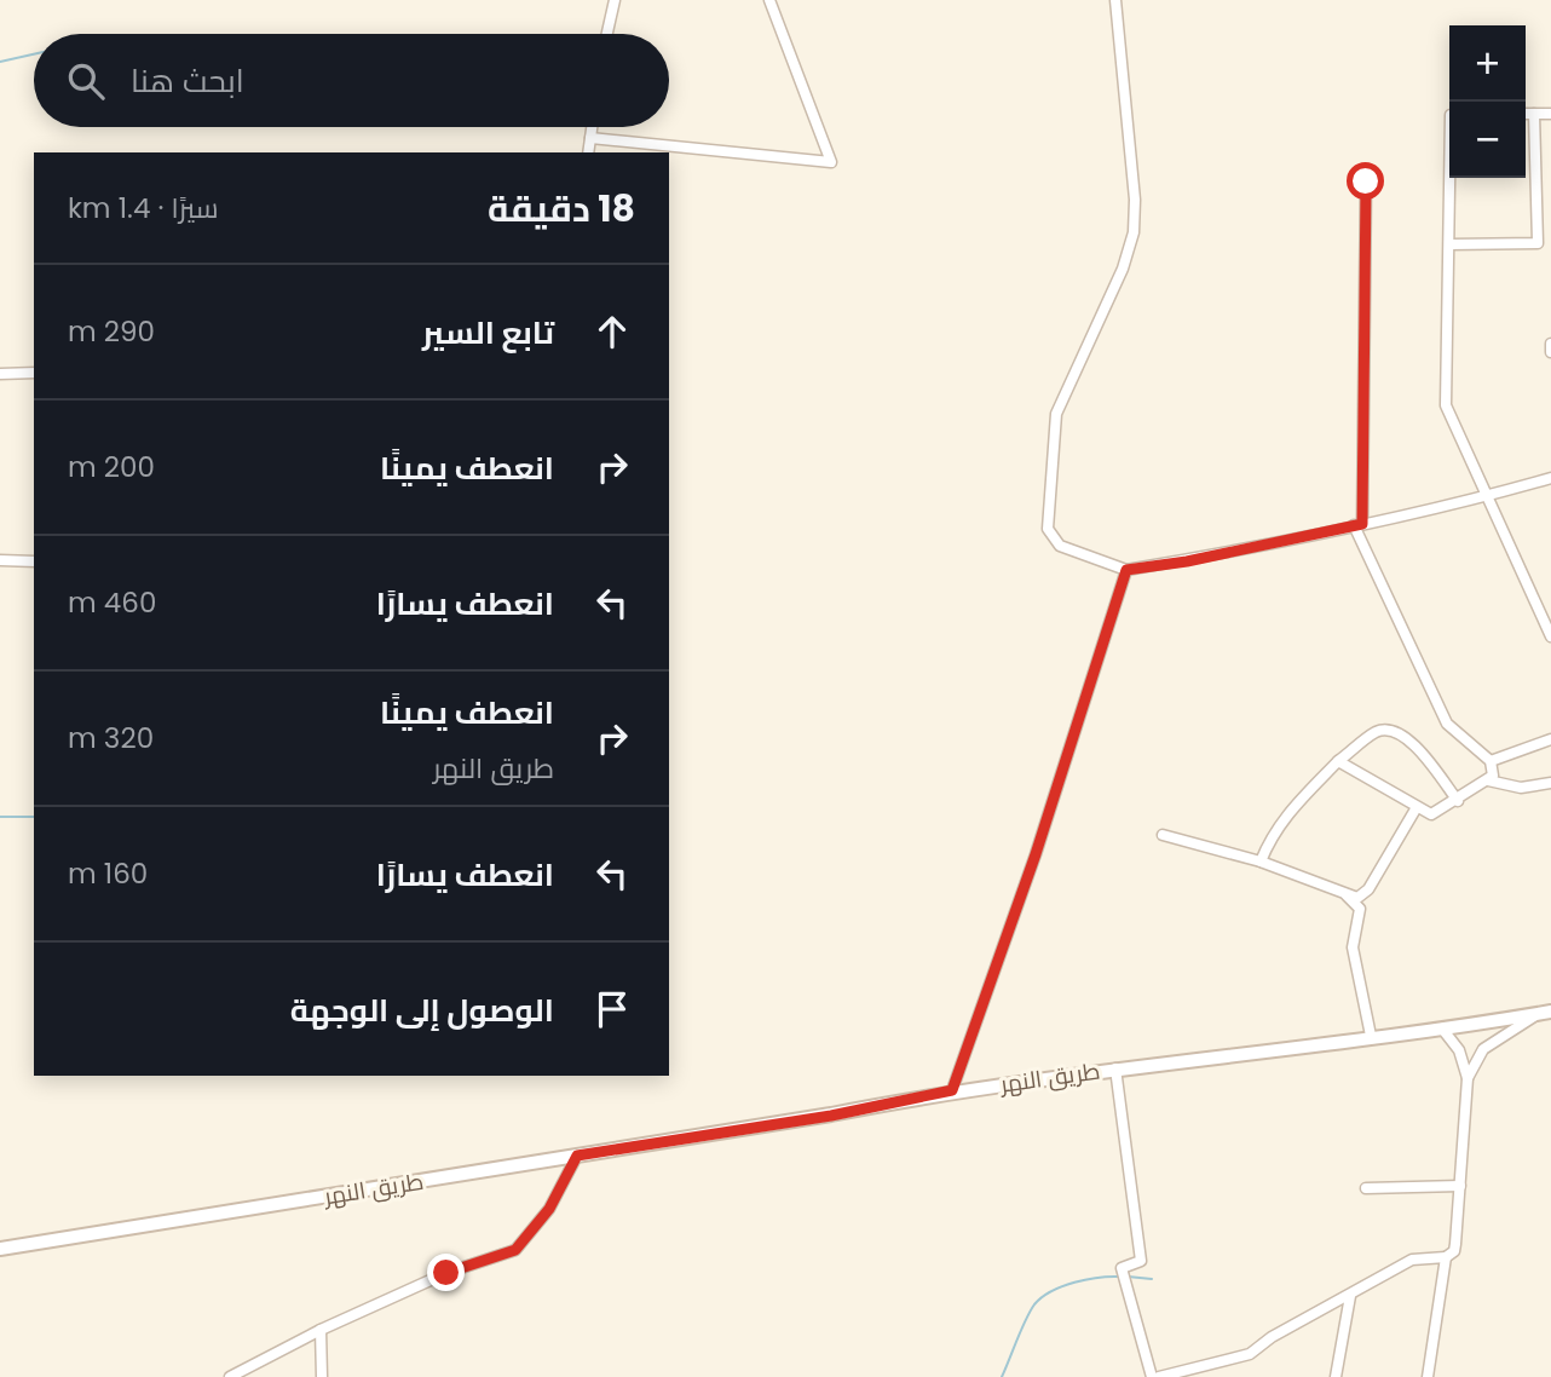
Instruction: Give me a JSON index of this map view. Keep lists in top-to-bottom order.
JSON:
{
  "streets": {
    "main road": ["طريق النهر"]
  },
  "page": {
    "map_buttons": ["+", "−"],
    "search": "ابحث هنا",
    "heading": ["18 دقيقة", "سيرًا · 1.4 km"],
    "list": [
      ["تابع السير", "290 m"],
      ["انعطف يمينًا", "200 m"],
      ["انعطف يسارًا", "460 m"],
      ["انعطف يمينًا", "طريق النهر", "320 m"],
      ["انعطف يسارًا", "160 m"],
      "الوصول إلى الوجهة"
    ]
  }
}
